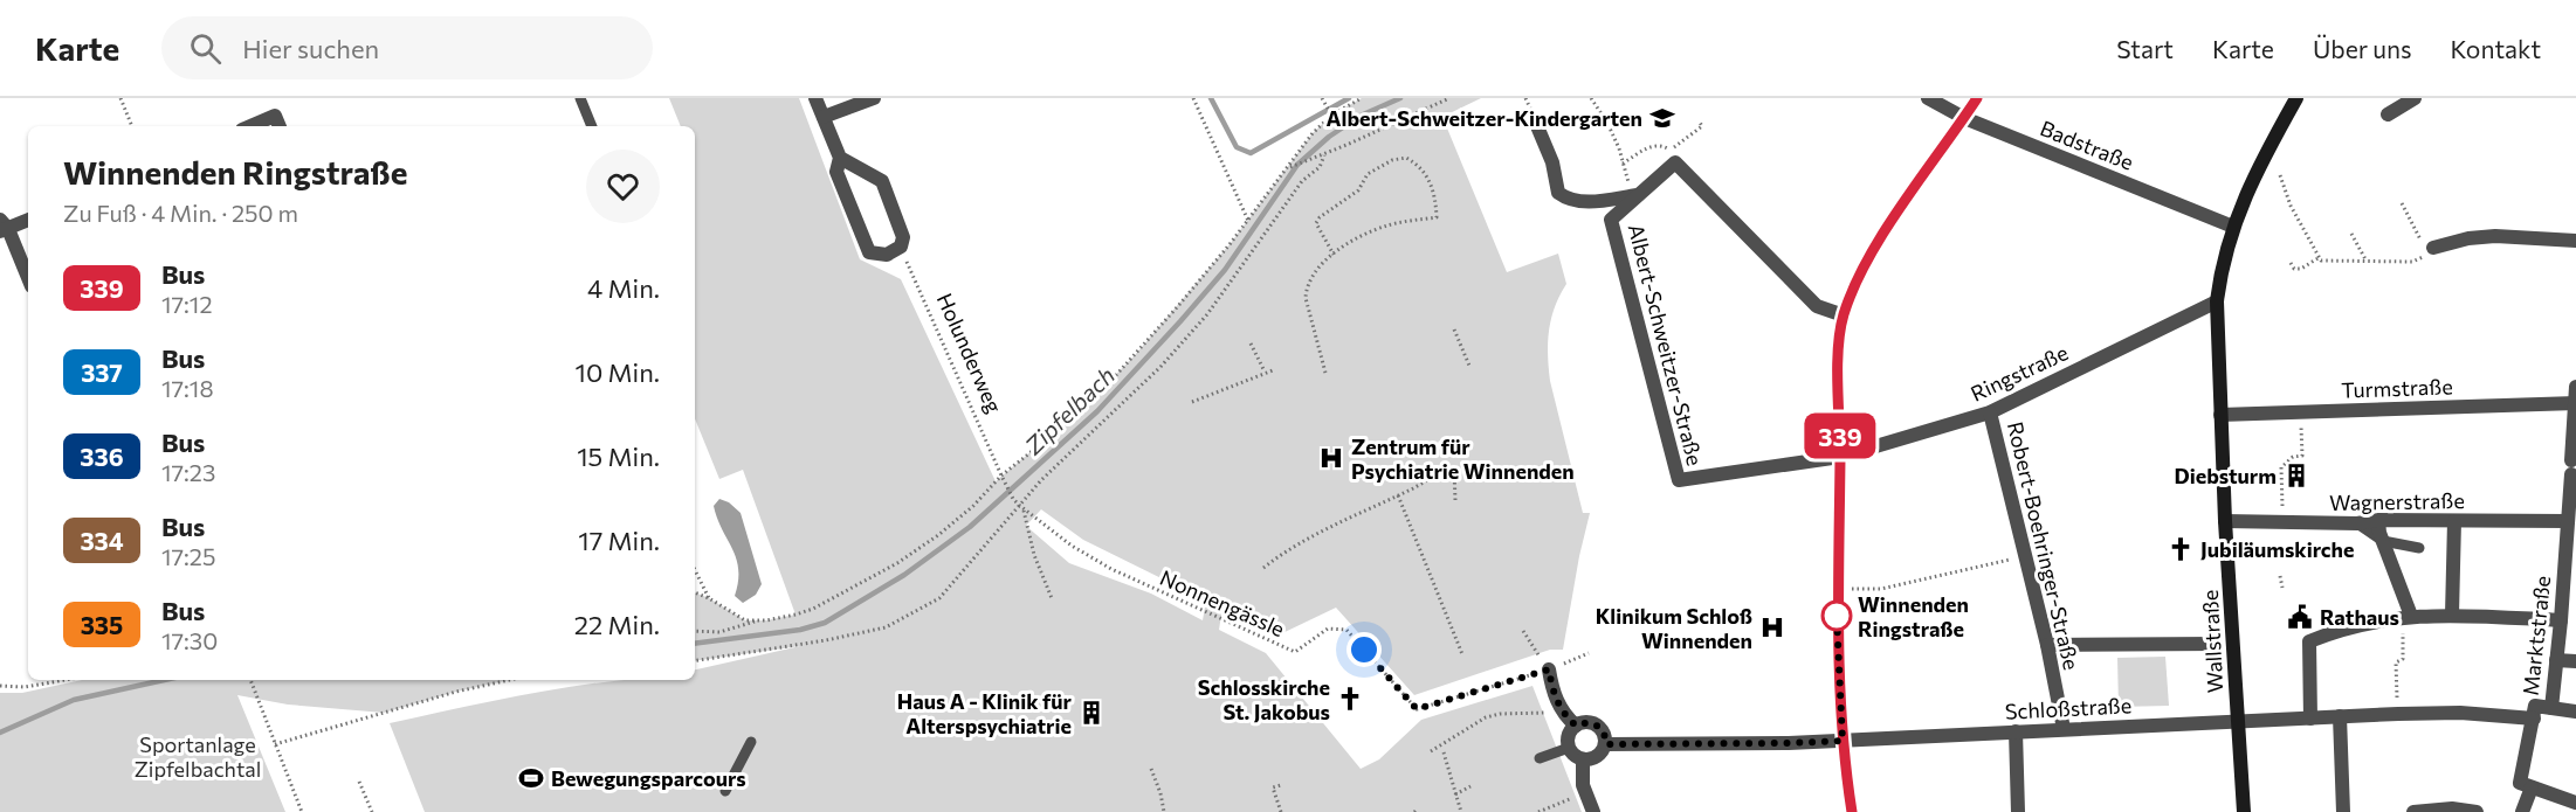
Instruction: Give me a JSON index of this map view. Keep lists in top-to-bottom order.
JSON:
{
  "streets": {
    "street": [
      "Badstraße",
      "Albert-Schweitzer-Straße",
      "Ringstraße",
      "Turmstraße",
      "Wagnerstraße",
      "Robert-Boehringer-Straße",
      "Marktstraße",
      "Wallstraße",
      "Schloßstraße"
    ],
    "path": ["Holunderweg", "Nonnengässle"]
  },
  "crossings": [
    ["Albert-Schweitzer-Straße", "Ringstraße"],
    ["Holunderweg", "Nonnengässle"],
    ["Ringstraße", "Robert-Boehringer-Straße"],
    ["Ringstraße", "Wallstraße"],
    ["Turmstraße", "Marktstraße"],
    ["Turmstraße", "Wallstraße"],
    ["Wagnerstraße", "Marktstraße"],
    ["Wagnerstraße", "Wallstraße"],
    ["Robert-Boehringer-Straße", "Schloßstraße"],
    ["Marktstraße", "Schloßstraße"],
    ["Wallstraße", "Schloßstraße"]
  ],
  "water": ["Zipfelbach"],
  "parks": ["Sportanlage Zipfelbachtal"],
  "places": {
    "school or university": ["Albert-Schweitzer-Kindergarten"],
    "hospital": ["Zentrum für Psychiatrie Winnenden", "Klinikum Schloß Winnenden"],
    "building": ["Diebsturm", "Haus A - Klinik für Alterspsychiatrie"],
    "church": ["Jubiläumskirche", "Schlosskirche St. Jakobus"],
    "other": ["Winnenden Ringstraße"],
    "public building": ["Rathaus"],
    "sports": ["Bewegungsparcours"]
  },
  "lines": ["bus line 339"],
  "page": {
    "header": "Karte",
    "search": "Hier suchen",
    "nav": [
      "Start",
      "Karte",
      "Über uns",
      "Kontakt"
    ],
    "on_map": "339",
    "heading": ["Winnenden Ringstraße", "Zu Fuß · 4 Min. · 250 m"],
    "list": [
      {
        "mark": "339",
        "name": "Bus",
        "note": "17:12",
        "value": "4 Min."
      },
      {
        "mark": "337",
        "name": "Bus",
        "note": "17:18",
        "value": "10 Min."
      },
      {
        "mark": "336",
        "name": "Bus",
        "note": "17:23",
        "value": "15 Min."
      },
      {
        "mark": "334",
        "name": "Bus",
        "note": "17:25",
        "value": "17 Min."
      },
      {
        "mark": "335",
        "name": "Bus",
        "note": "17:30",
        "value": "22 Min."
      }
    ]
  }
}
